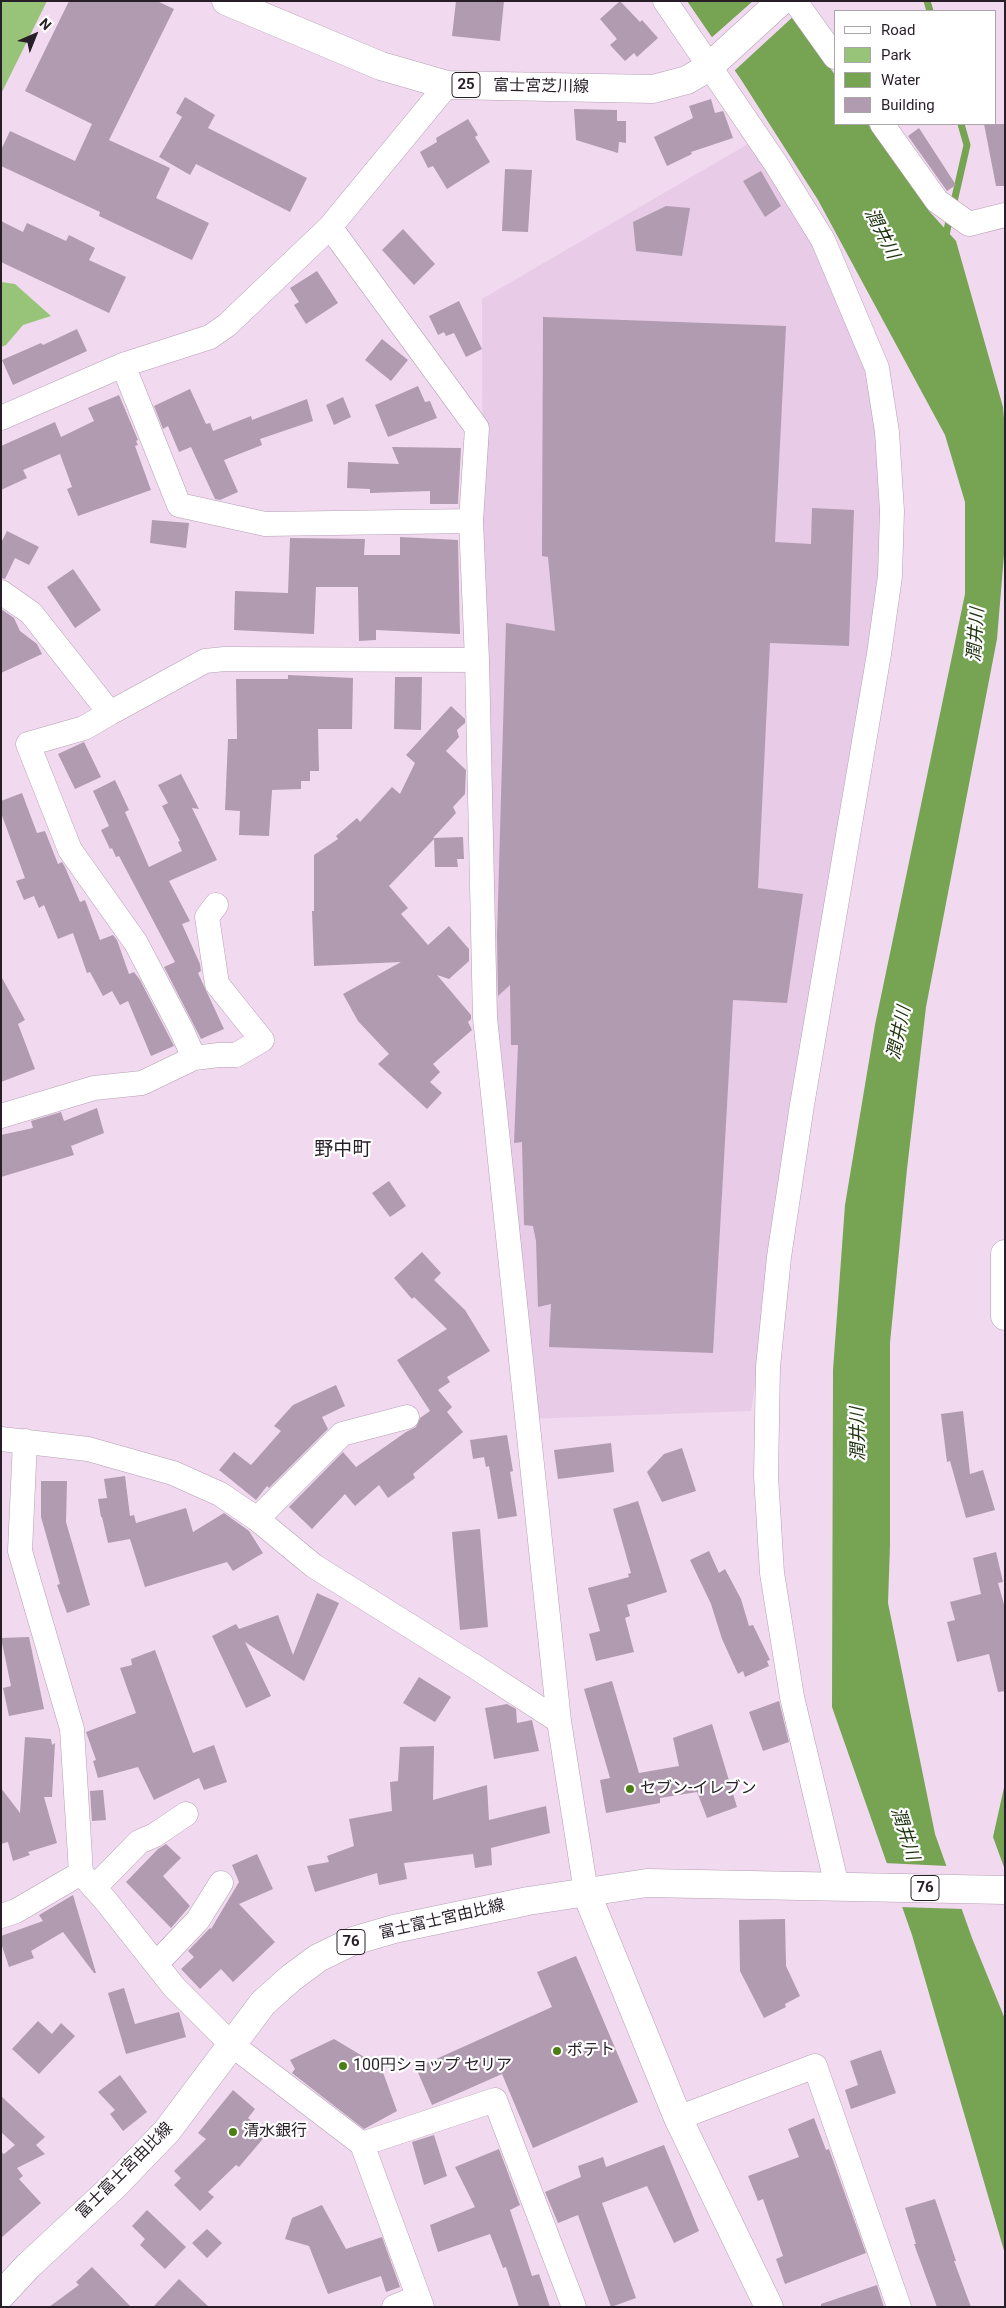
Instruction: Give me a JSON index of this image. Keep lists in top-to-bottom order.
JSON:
{
  "streets": {
    "main road": [
      "25",
      "富士宮芝川線",
      "76",
      "富士富士宮由比線"
    ]
  },
  "districts": ["野中町"],
  "water": ["潤井川"],
  "places": [
    "セブン-イレブン",
    "ポテト",
    "100円ショップ セリア",
    "清水銀行"
  ],
  "legend": [
    "Road",
    "Park",
    "Water",
    "Building"
  ],
  "north": "top right"
}
